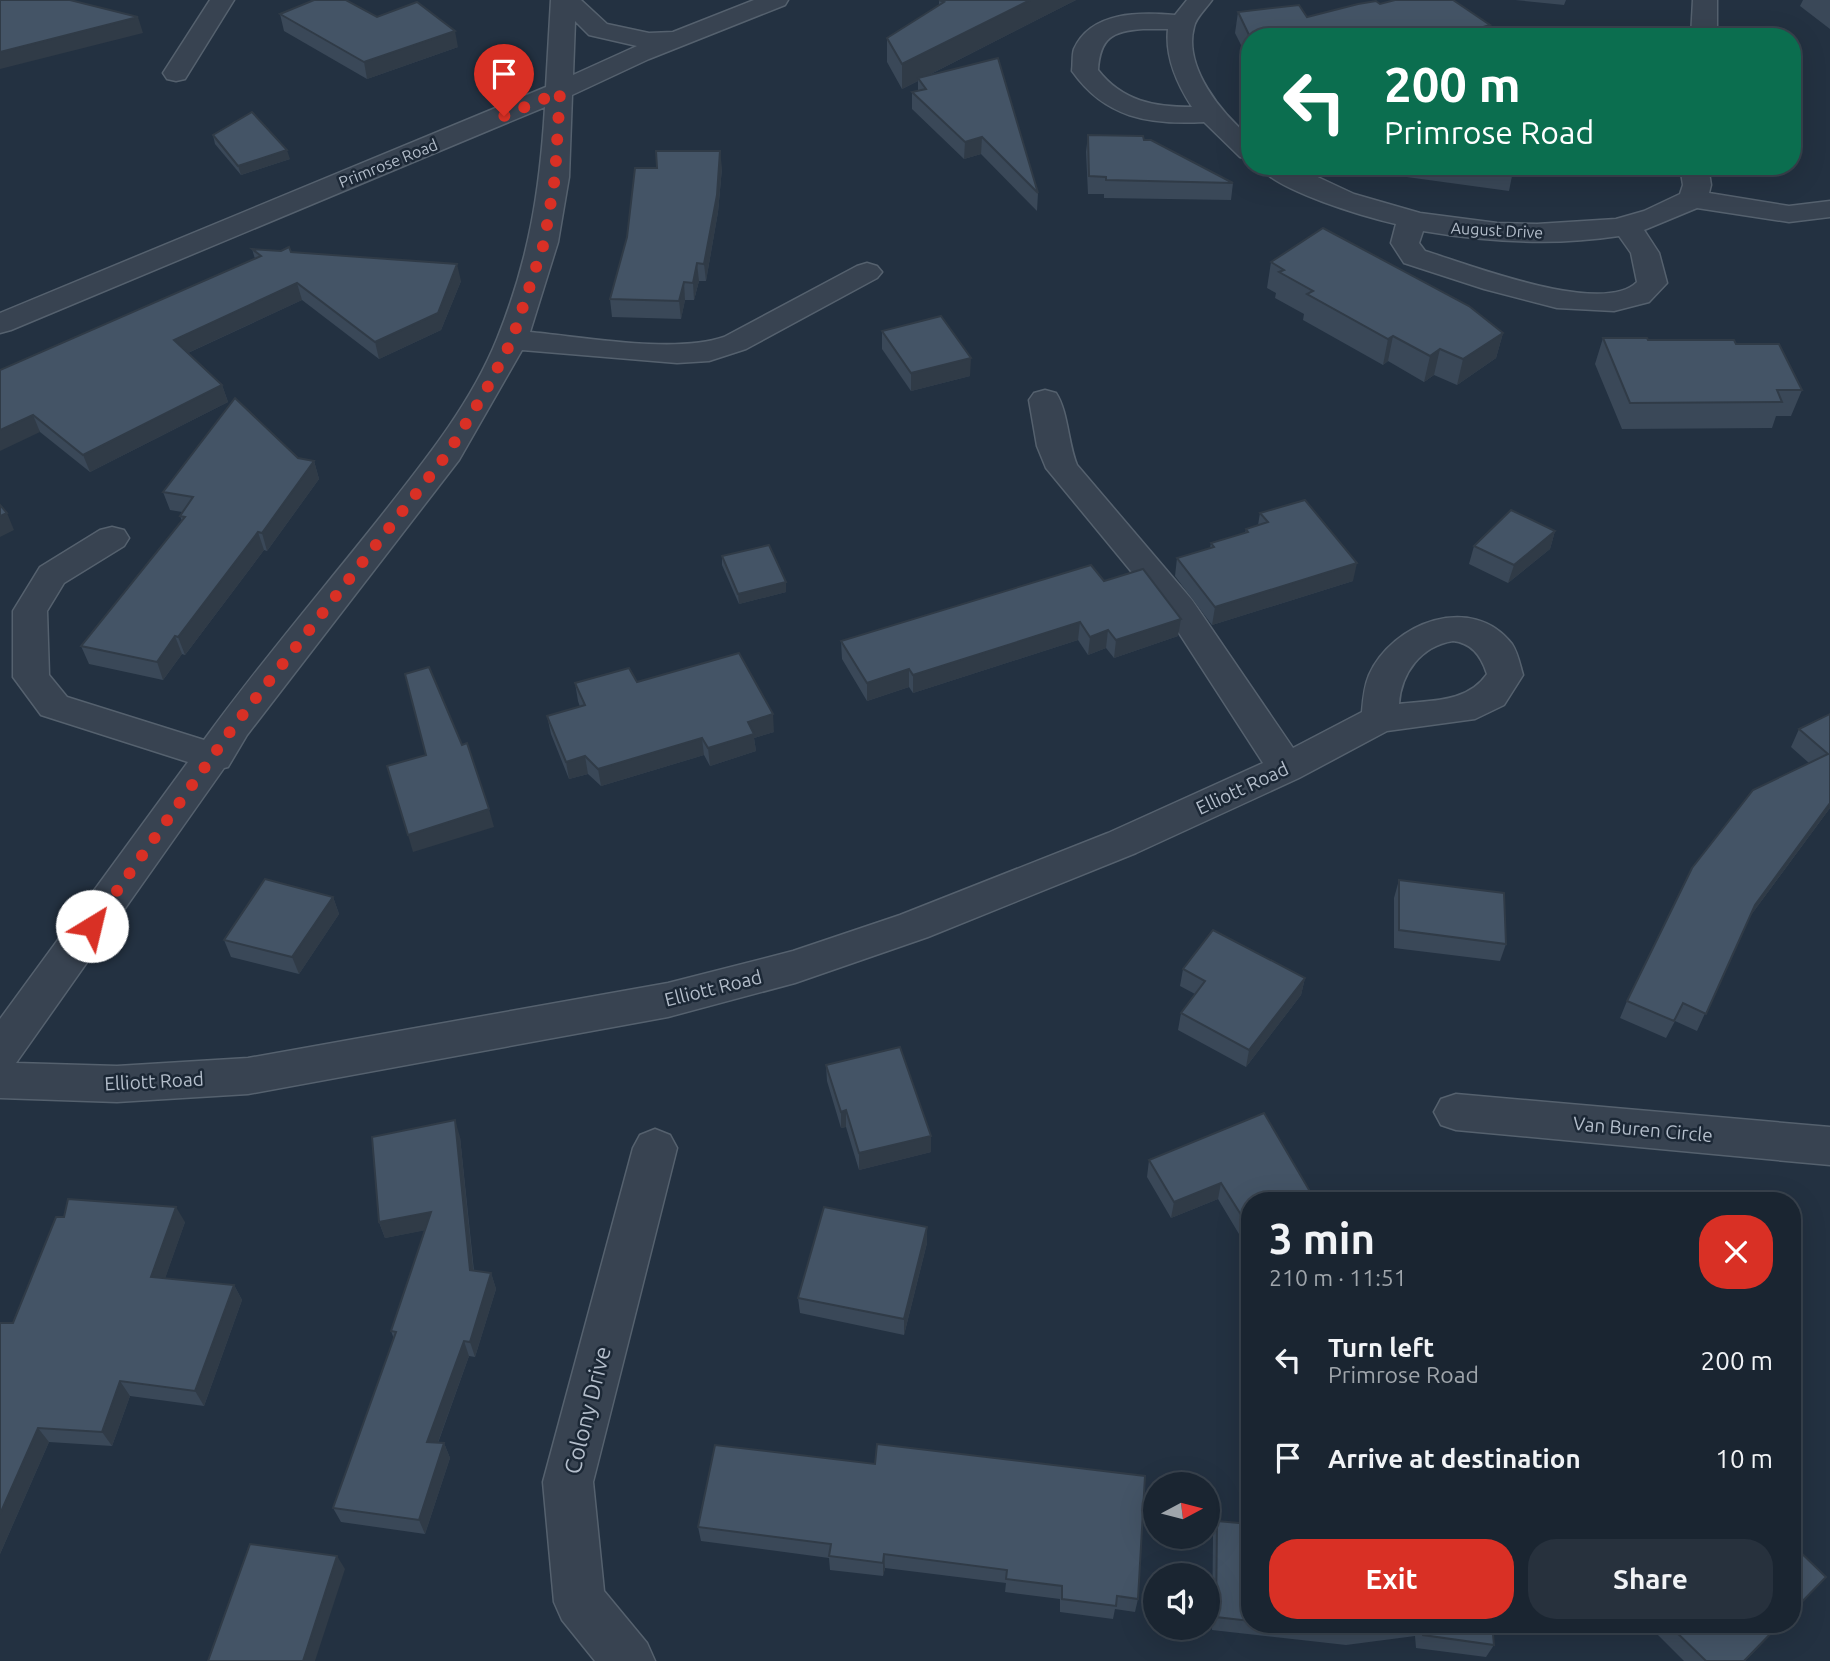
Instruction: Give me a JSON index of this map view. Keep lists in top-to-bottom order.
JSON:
{
  "streets": {
    "street": [
      "Primrose Road",
      "August Drive",
      "Elliott Road",
      "Van Buren Circle",
      "Colony Drive"
    ]
  },
  "north": "right",
  "page": {
    "turn": ["200 m", "Primrose Road"],
    "heading": ["3 min", "210 m · 11:51"],
    "list": [
      {
        "name": "Turn left",
        "note": "Primrose Road",
        "value": "200 m"
      },
      {
        "name": "Arrive at destination",
        "value": "10 m"
      }
    ],
    "buttons": ["Exit", "Share"]
  }
}
